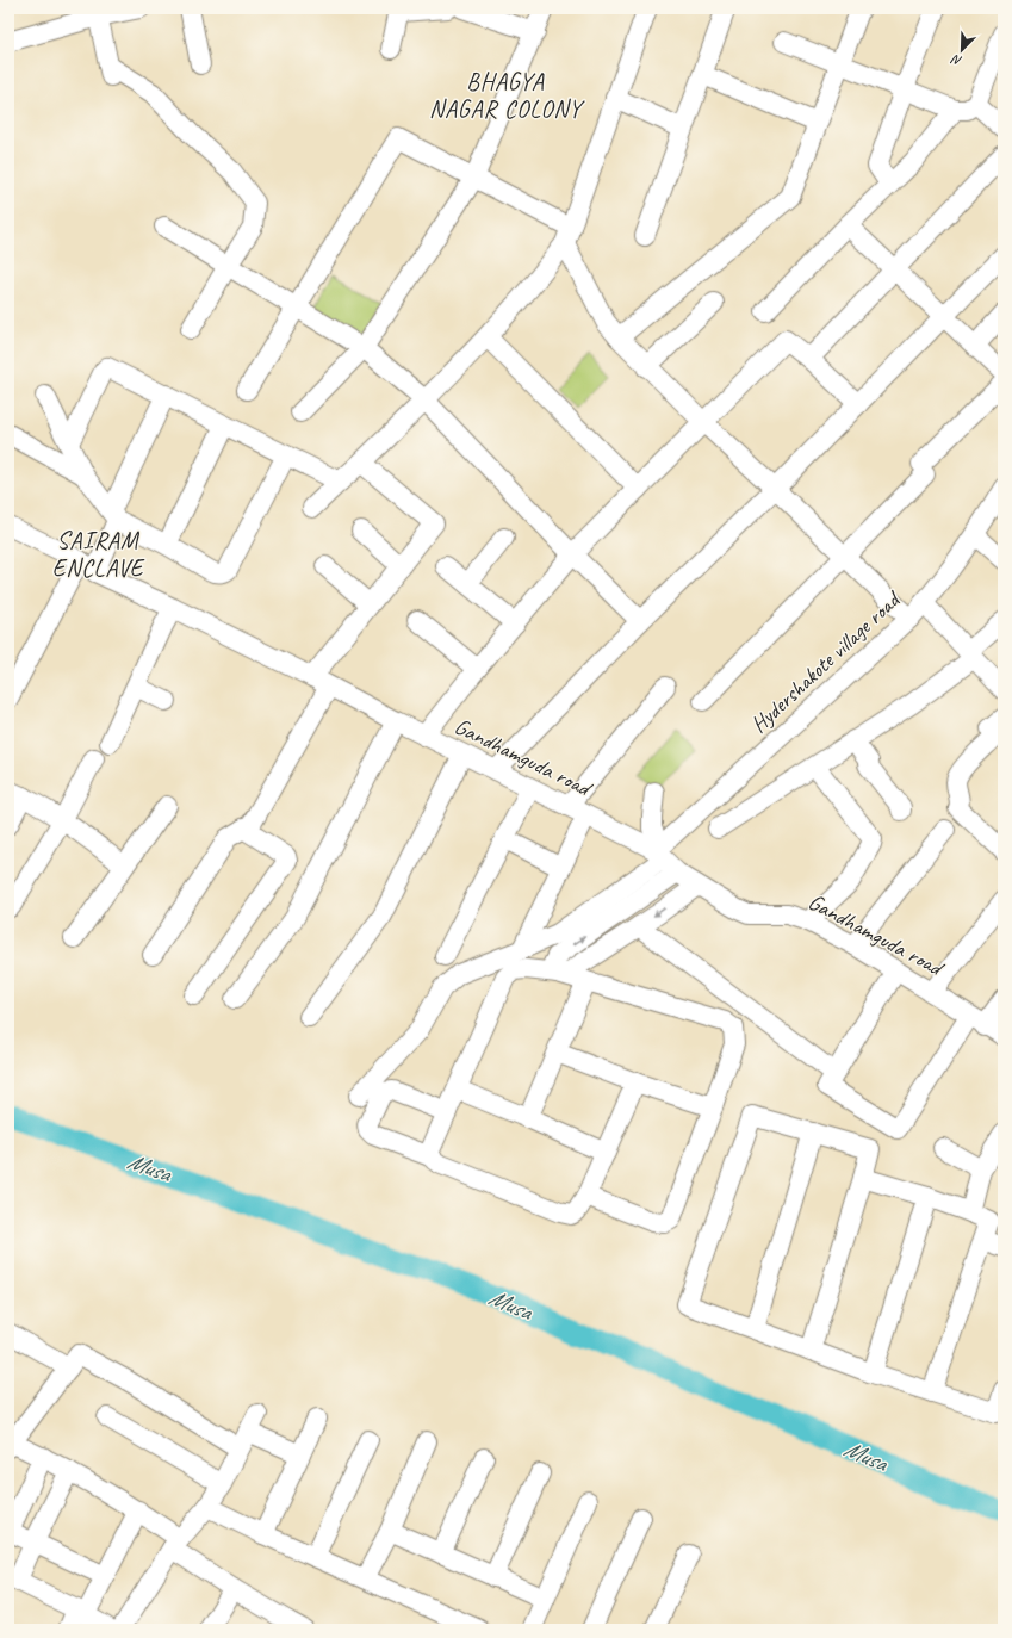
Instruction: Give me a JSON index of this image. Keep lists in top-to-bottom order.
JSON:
{
  "streets": {
    "street": ["Hydershakote village road", "Gandhamguda road"]
  },
  "crossings": [
    ["Hydershakote village road", "Gandhamguda road"]
  ],
  "districts": ["BHAGYA NAGAR COLONY", "SAIRAM ENCLAVE"],
  "water": ["Musa"],
  "north": "bottom left"
}
